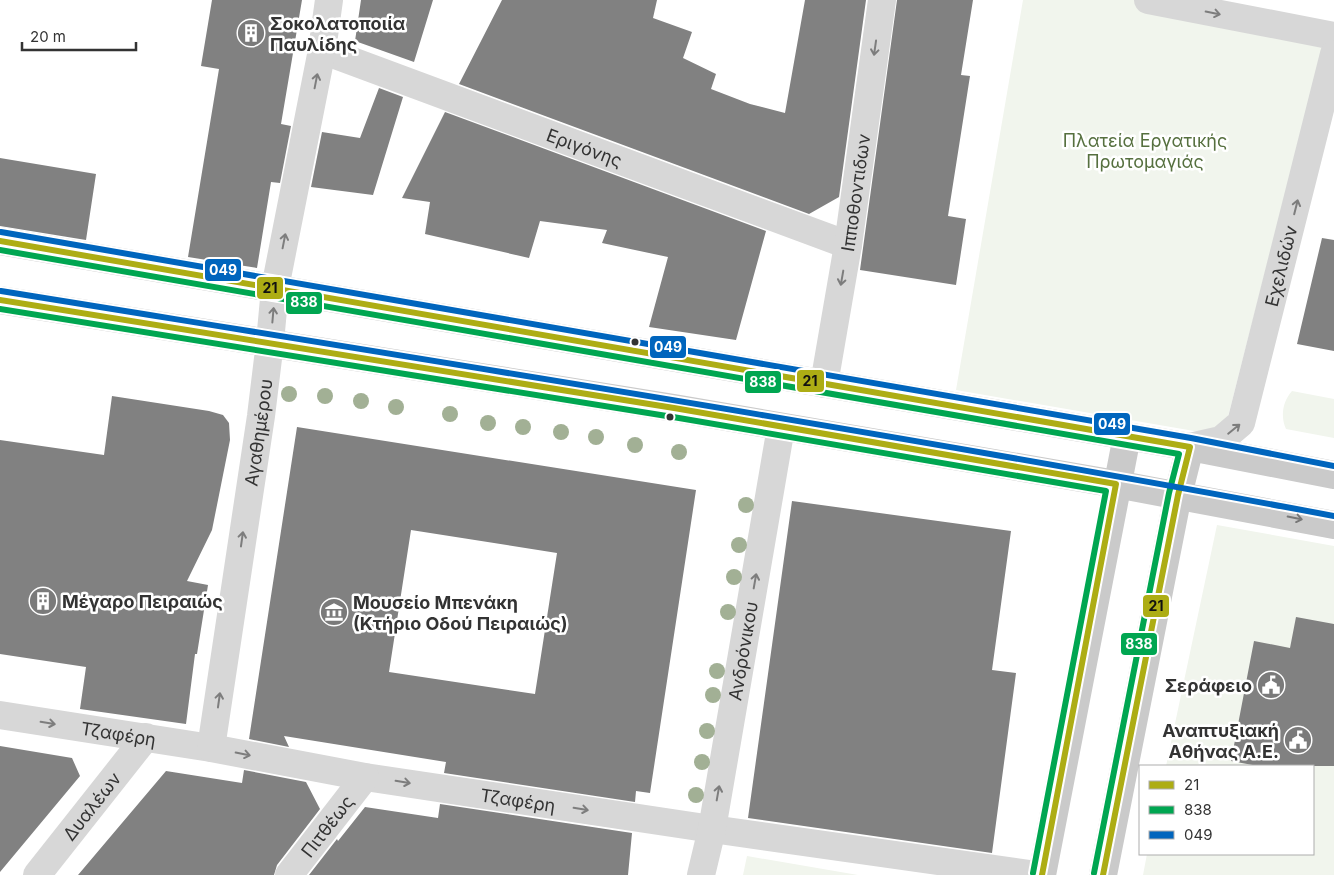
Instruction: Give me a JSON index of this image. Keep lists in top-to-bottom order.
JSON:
{
  "streets": {
    "street": [
      "Εριγόνης",
      "Ιπποθοντιδων",
      "Εχελιδών",
      "Αγαθημέρου",
      "Ανδρόνικου",
      "Τζαφέρη",
      "Δυαλέων",
      "Πιτθέως"
    ]
  },
  "crossings": [
    ["Εριγόνης", "Ιπποθοντιδων"],
    ["Εριγόνης", "Αγαθημέρου"],
    ["Αγαθημέρου", "Τζαφέρη"],
    ["Ανδρόνικου", "Τζαφέρη"],
    ["Τζαφέρη", "Δυαλέων"],
    ["Τζαφέρη", "Πιτθέως"]
  ],
  "one_way": [
    "Ιπποθοντιδων",
    "Εχελιδών",
    "Αγαθημέρου",
    "Ανδρόνικου",
    "Τζαφέρη"
  ],
  "parks": ["Πλατεία Εργατικής Πρωτομαγιάς"],
  "places": {
    "building": ["Σοκολατοποιία Παυλίδης", "Μέγαρο Πειραιώς"],
    "museum": ["Μουσείο Μπενάκη (Κτήριο Οδού Πειραιώς)"],
    "public building": ["Σεράφειο", "Αναπτυξιακή Αθήνας Α.Ε."]
  },
  "lines": ["transit line 049", "transit line 21", "transit line 838"],
  "legend": ["21", "838", "049"],
  "scale_bar": "20 m"
}
